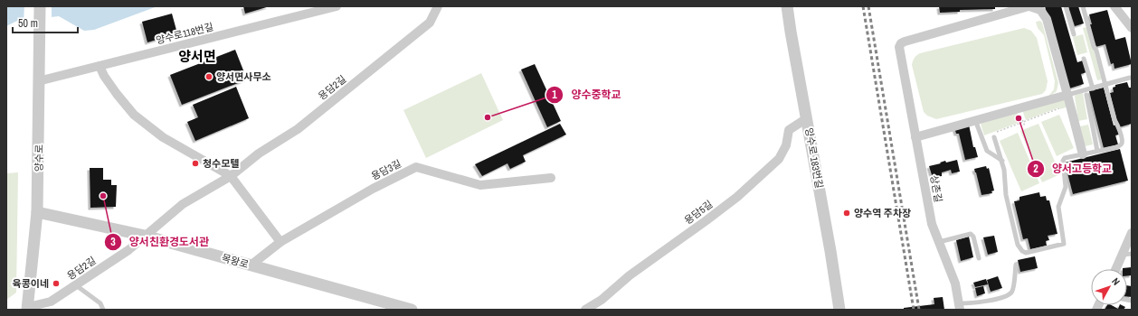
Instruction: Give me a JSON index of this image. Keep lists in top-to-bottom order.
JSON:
{
  "streets": {
    "street": [
      "양수로118번길",
      "용담2길",
      "양수로",
      "양수로 183번길",
      "용담3길",
      "상촌길",
      "용담5길",
      "목왕로"
    ]
  },
  "crossings": [
    ["양수로118번길", "양수로"],
    ["용담2길", "양수로"],
    ["용담2길", "목왕로"],
    ["양수로", "목왕로"],
    ["양수로 183번길", "용담5길"],
    ["용담3길", "목왕로"]
  ],
  "districts": ["양서면"],
  "places": [
    "양서면사무소",
    "양수중학교",
    "양서고등학교",
    "청수모텔",
    "양서친환경도서관",
    "양수역 주차장",
    "육콩이네"
  ],
  "scale_bar": "50 m",
  "north": "top right"
}
